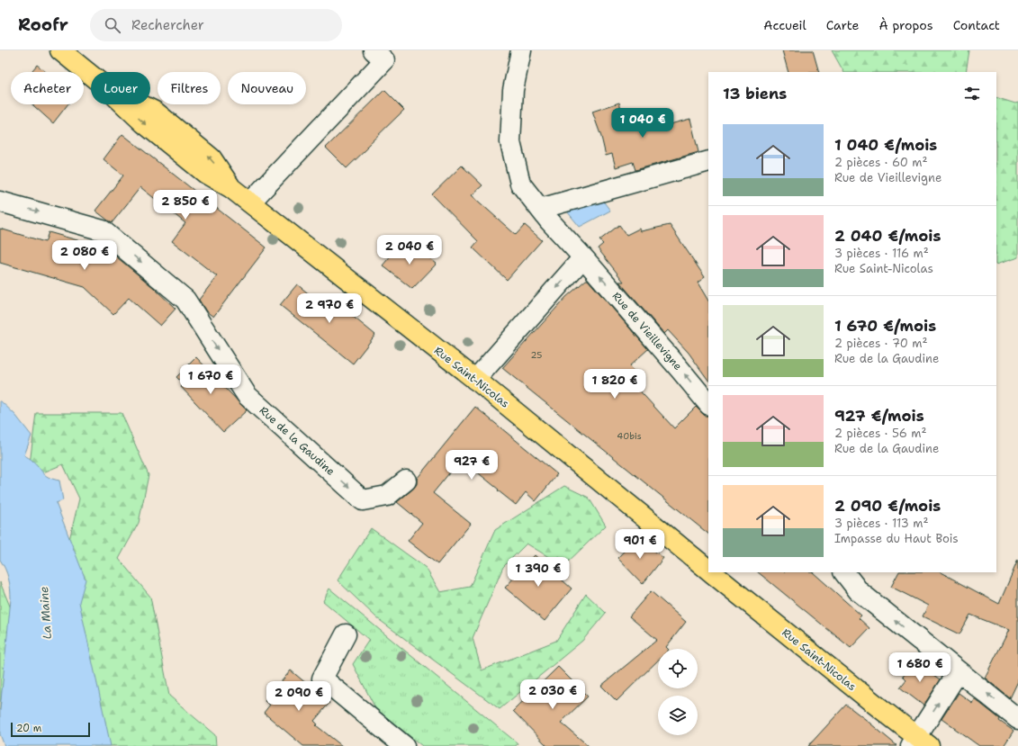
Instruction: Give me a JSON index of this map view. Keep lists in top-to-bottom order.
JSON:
{
  "streets": {
    "main road": ["Rue Saint-Nicolas"],
    "street": ["Rue de Vieillevigne", "Rue de la Gaudine"]
  },
  "one_way": ["Rue de Vieillevigne", "Rue de la Gaudine"],
  "water": ["La Maine"],
  "house_numbers": ["25", "40bis"],
  "scale_bar": "20 m",
  "page": {
    "header": "Roofr",
    "search": "Rechercher",
    "nav": [
      "Accueil",
      "Carte",
      "À propos",
      "Contact"
    ],
    "chip": [
      "Acheter",
      "Louer",
      "Filtres",
      "Nouveau"
    ],
    "heading": "13 biens",
    "price": [
      "1 040 €",
      "2 850 €",
      "2 040 €",
      "2 080 €",
      "2 970 €",
      "1 670 €",
      "1 820 €",
      "927 €",
      "901 €",
      "1 390 €",
      "1 680 €",
      "2 030 €",
      "2 090 €"
    ],
    "list": [
      {
        "name": "1 040 €/mois",
        "note": "2 pièces · 60 m² · Rue de Vieillevigne"
      },
      {
        "name": "2 040 €/mois",
        "note": "3 pièces · 116 m² · Rue Saint-Nicolas"
      },
      {
        "name": "1 670 €/mois",
        "note": "2 pièces · 70 m² · Rue de la Gaudine"
      },
      {
        "name": "927 €/mois",
        "note": "2 pièces · 56 m² · Rue de la Gaudine"
      },
      {
        "name": "2 090 €/mois",
        "note": "3 pièces · 113 m² · Impasse du Haut Bois"
      }
    ],
    "scale": "20 m"
  }
}
